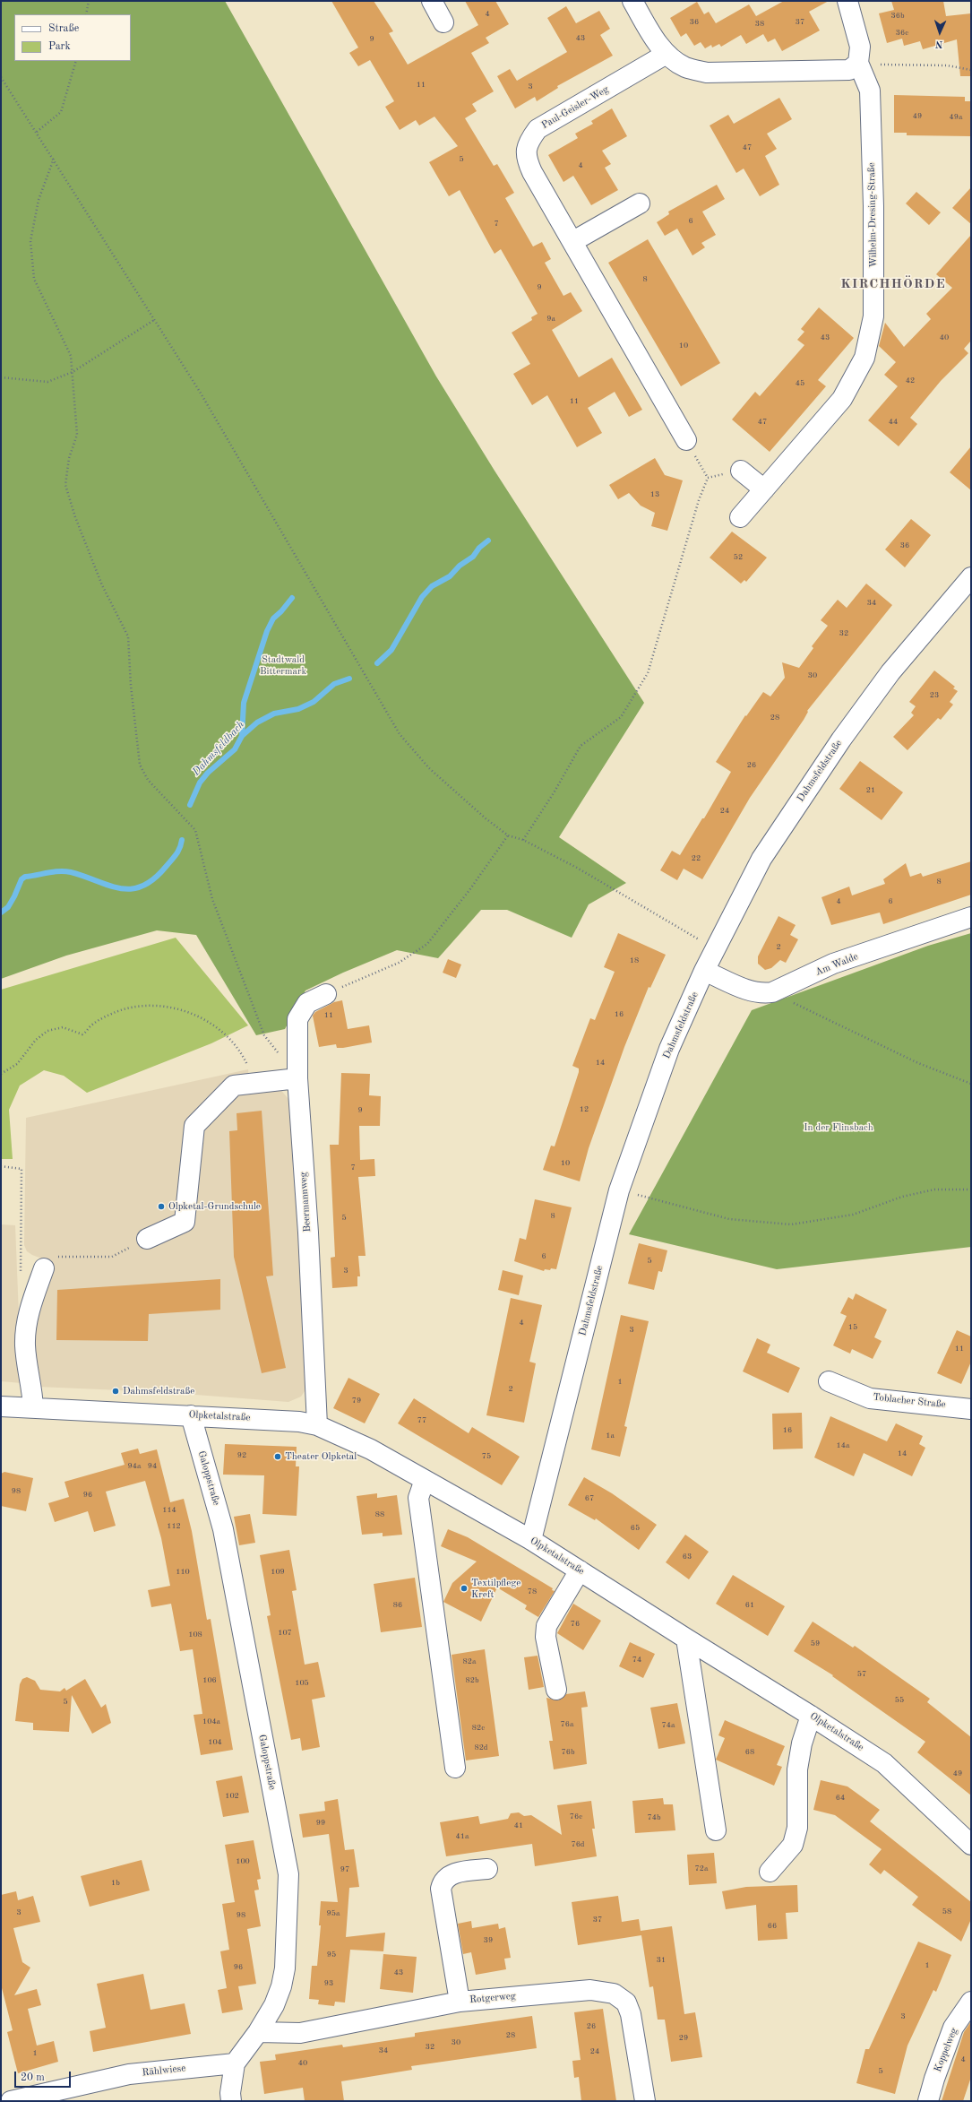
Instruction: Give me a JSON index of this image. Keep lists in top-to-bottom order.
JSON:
{
  "streets": {
    "street": [
      "Paul-Geisler-Weg",
      "Wilhelm-Dresing-Straße",
      "Dahmsfeldstraße",
      "Am Walde",
      "Beermannweg",
      "Toblacher Straße",
      "Olpketalstraße",
      "Galoppstraße",
      "Rotgerweg",
      "Koppelweg",
      "Rählwiese"
    ]
  },
  "crossings": [
    ["Dahmsfeldstraße", "Am Walde"],
    ["Dahmsfeldstraße", "Olpketalstraße"],
    ["Beermannweg", "Olpketalstraße"],
    ["Olpketalstraße", "Galoppstraße"],
    ["Galoppstraße", "Rotgerweg"],
    ["Galoppstraße", "Rählwiese"]
  ],
  "districts": ["KIRCHHÖRDE"],
  "water": ["Dahmsfeldbach"],
  "parks": ["Stadtwald Bittermark", "In der Flinsbach"],
  "places": [
    "Olpketal-Grundschule",
    "Dahmsfeldstraße",
    "Theater Olpketal",
    "Textilpflege Kreft"
  ],
  "house_numbers": [
    "4",
    "36b",
    "36",
    "37",
    "38",
    "36c",
    "43",
    "9",
    "11",
    "3",
    "49",
    "49a",
    "47",
    "5",
    "4",
    "6",
    "7",
    "8",
    "9",
    "9a",
    "43",
    "40",
    "10",
    "42",
    "45",
    "11",
    "47",
    "44",
    "13",
    "36",
    "52",
    "34",
    "32",
    "30",
    "23",
    "28",
    "26",
    "21",
    "24",
    "22",
    "8",
    "4",
    "6",
    "2",
    "18",
    "16",
    "11",
    "14",
    "12",
    "9",
    "10",
    "7",
    "8",
    "5",
    "6",
    "5",
    "3",
    "4",
    "15",
    "3",
    "11",
    "1",
    "2",
    "79",
    "77",
    "16",
    "1a",
    "14a",
    "14",
    "92",
    "75",
    "94a",
    "94",
    "98",
    "96",
    "67",
    "114",
    "88",
    "112",
    "65",
    "63",
    "110",
    "109",
    "78",
    "86",
    "61",
    "76",
    "107",
    "108",
    "59",
    "74",
    "82a",
    "57",
    "106",
    "82b",
    "105",
    "55",
    "5",
    "104a",
    "76a",
    "74a",
    "82c",
    "104",
    "82d",
    "76b",
    "68",
    "49",
    "102",
    "64",
    "76c",
    "74b",
    "99",
    "41",
    "41a",
    "76d",
    "100",
    "72a",
    "97",
    "1b",
    "58",
    "3",
    "95a",
    "98",
    "37",
    "66",
    "39",
    "95",
    "31",
    "1",
    "96",
    "43",
    "93",
    "3",
    "26",
    "28",
    "29",
    "30",
    "32",
    "34",
    "24",
    "1",
    "4",
    "40",
    "5"
  ],
  "legend": ["Straße", "Park"],
  "scale_bar": "20 m",
  "north": "bottom"
}
